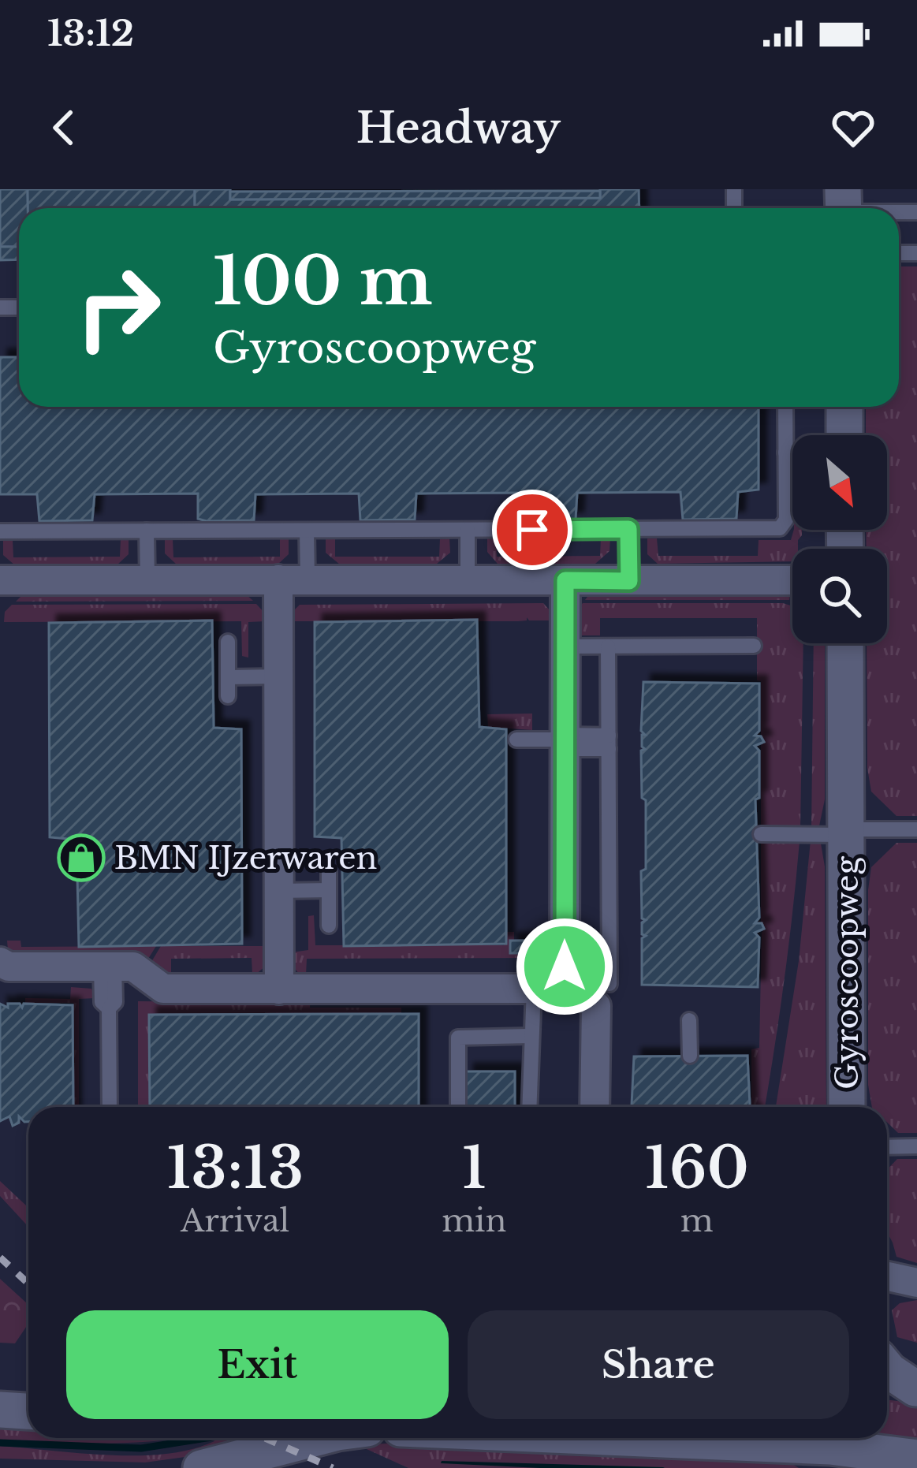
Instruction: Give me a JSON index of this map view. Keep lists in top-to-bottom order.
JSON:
{
  "streets": {
    "street": ["Gyroscoopweg"]
  },
  "places": {
    "shop": ["BMN IJzerwaren"]
  },
  "north": "bottom right",
  "page": {
    "status": "13:12",
    "header": "Headway",
    "turn": ["100 m", "Gyroscoopweg"],
    "eta": [
      "13:13",
      "Arrival",
      "1",
      "min",
      "160",
      "m"
    ],
    "buttons": ["Exit", "Share"]
  }
}
